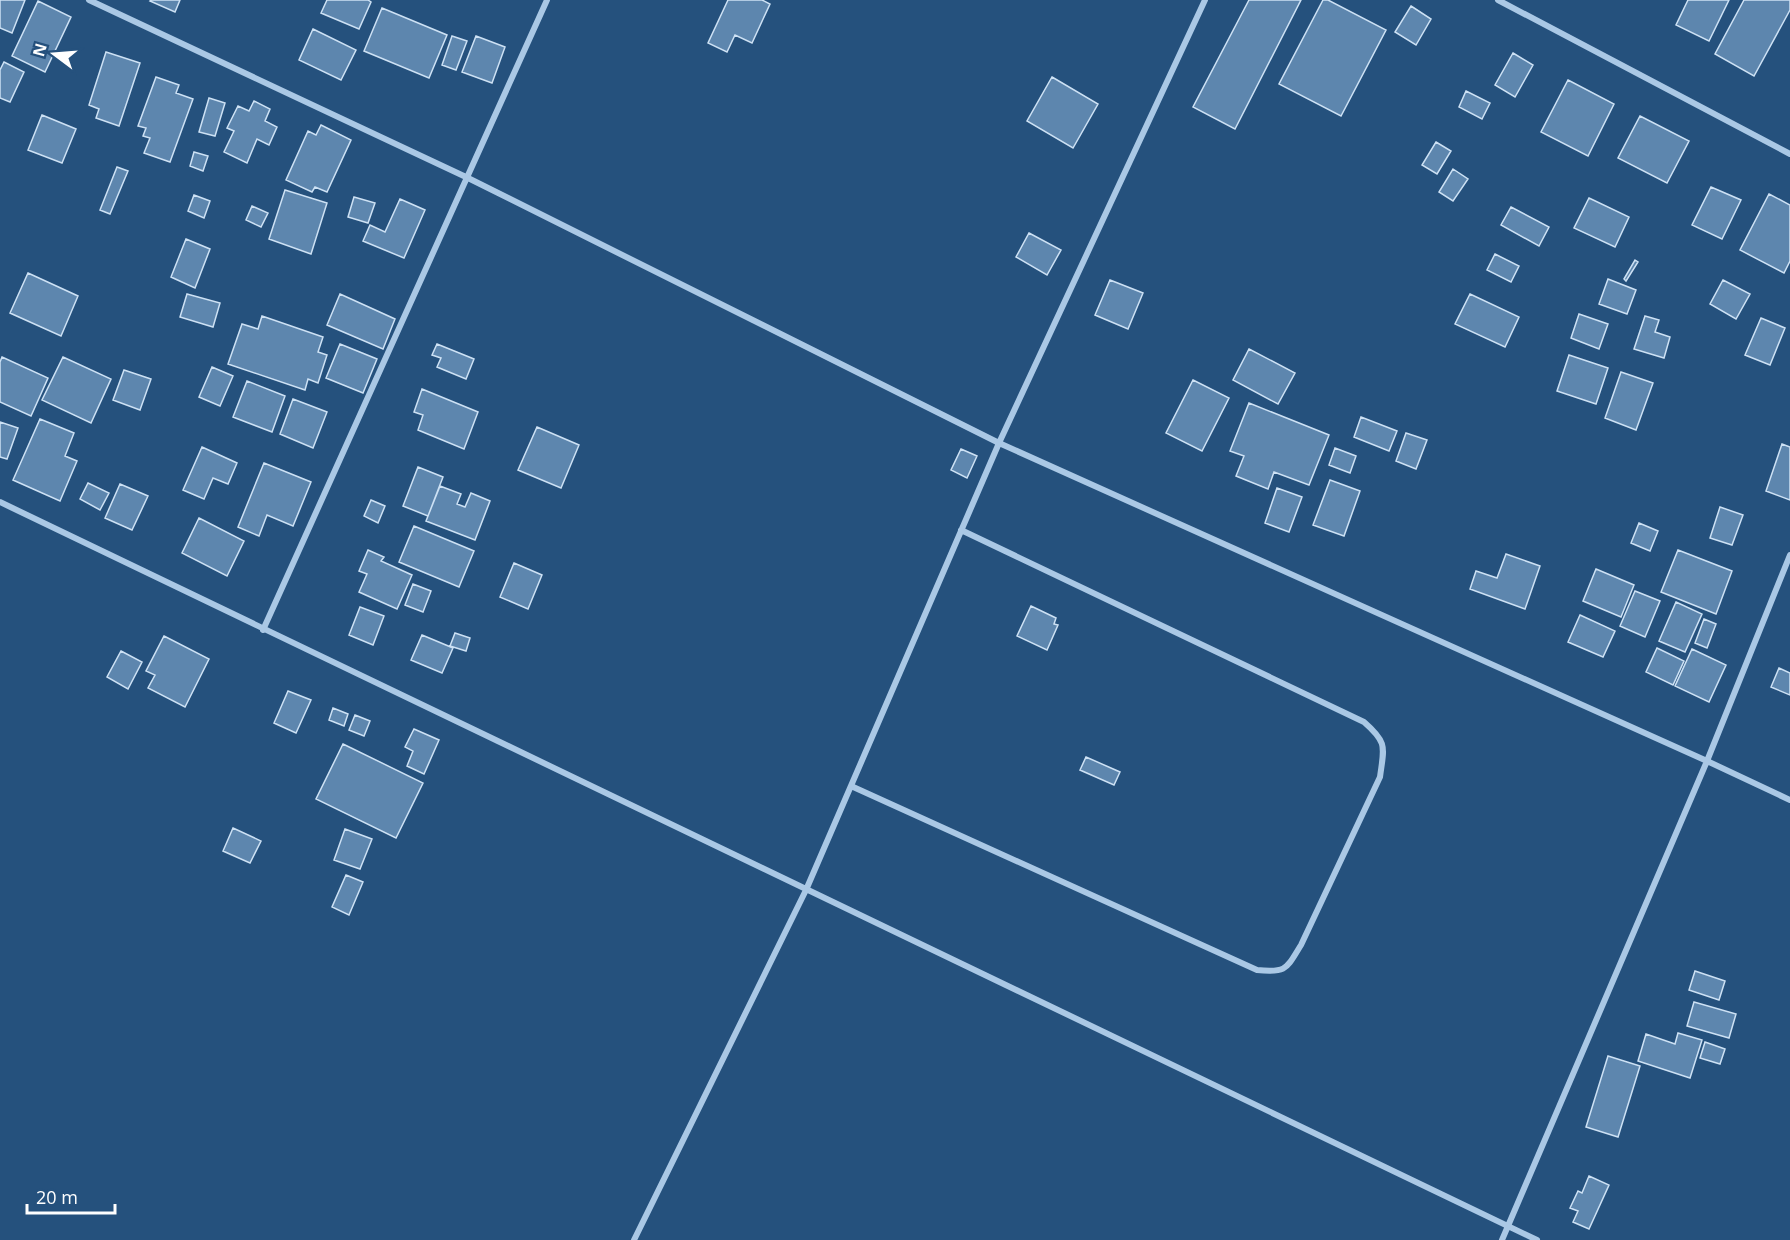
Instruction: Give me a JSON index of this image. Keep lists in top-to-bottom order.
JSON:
{
  "scale_bar": "20 m",
  "north": "left"
}
